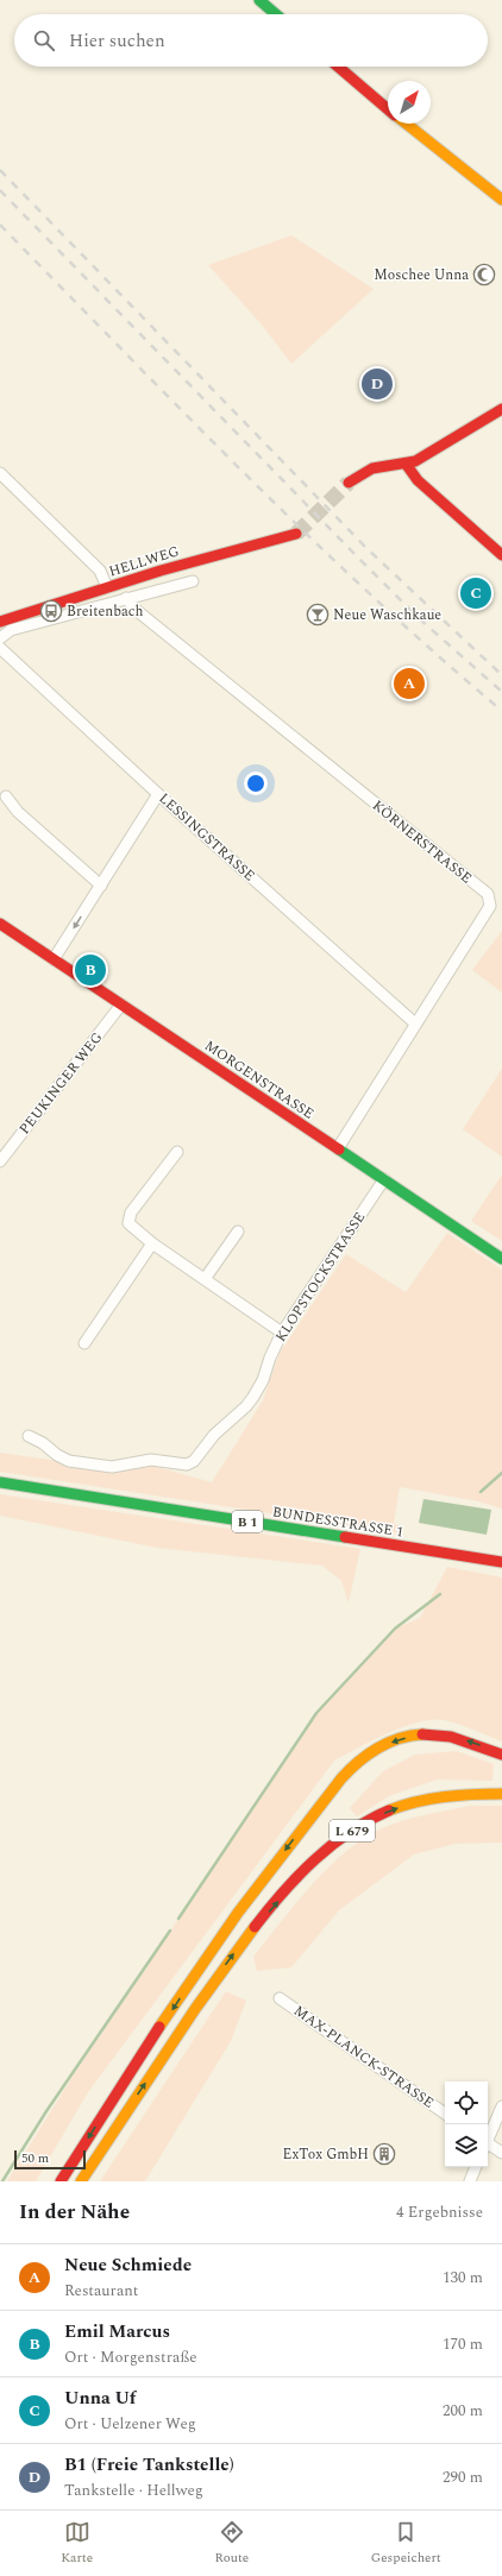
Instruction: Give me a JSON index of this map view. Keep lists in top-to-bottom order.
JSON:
{
  "streets": {
    "main road": [
      "HELLWEG",
      "MORGENSTRASSE",
      "B 1",
      "BUNDESSTRASSE 1",
      "L 679"
    ],
    "street": [
      "LESSINGSTRASSE",
      "KÖRNERSTRASSE",
      "PEUKINGER WEG",
      "KLOPSTOCKSTRASSE",
      "MAX-PLANCK-STRASSE"
    ]
  },
  "crossings": [
    ["HELLWEG", "KÖRNERSTRASSE"],
    ["LESSINGSTRASSE", "KÖRNERSTRASSE"],
    ["KÖRNERSTRASSE", "MORGENSTRASSE"],
    ["MORGENSTRASSE", "PEUKINGER WEG"],
    ["MORGENSTRASSE", "KLOPSTOCKSTRASSE"]
  ],
  "places": {
    "mosque": ["Moschee Unna"],
    "bus stop": ["Breitenbach"],
    "bar": ["Neue Waschkaue"],
    "building": ["ExTox GmbH"]
  },
  "scale_bar": "50 m",
  "north": "top right",
  "page": {
    "search": "Hier suchen",
    "pins": [
      "D",
      "C",
      "A",
      "B"
    ],
    "scale": "50 m",
    "heading": ["In der Nähe", "4 Ergebnisse"],
    "list": [
      {
        "mark": "A",
        "name": "Neue Schmiede",
        "note": "Restaurant",
        "value": "130 m"
      },
      {
        "mark": "B",
        "name": "Emil Marcus",
        "note": "Ort · Morgenstraße",
        "value": "170 m"
      },
      {
        "mark": "C",
        "name": "Unna Uf",
        "note": "Ort · Uelzener Weg",
        "value": "200 m"
      },
      {
        "mark": "D",
        "name": "B1 (Freie Tankstelle)",
        "note": "Tankstelle · Hellweg",
        "value": "290 m"
      }
    ],
    "nav": ["Karte", "Route", "Gespeichert"]
  }
}
